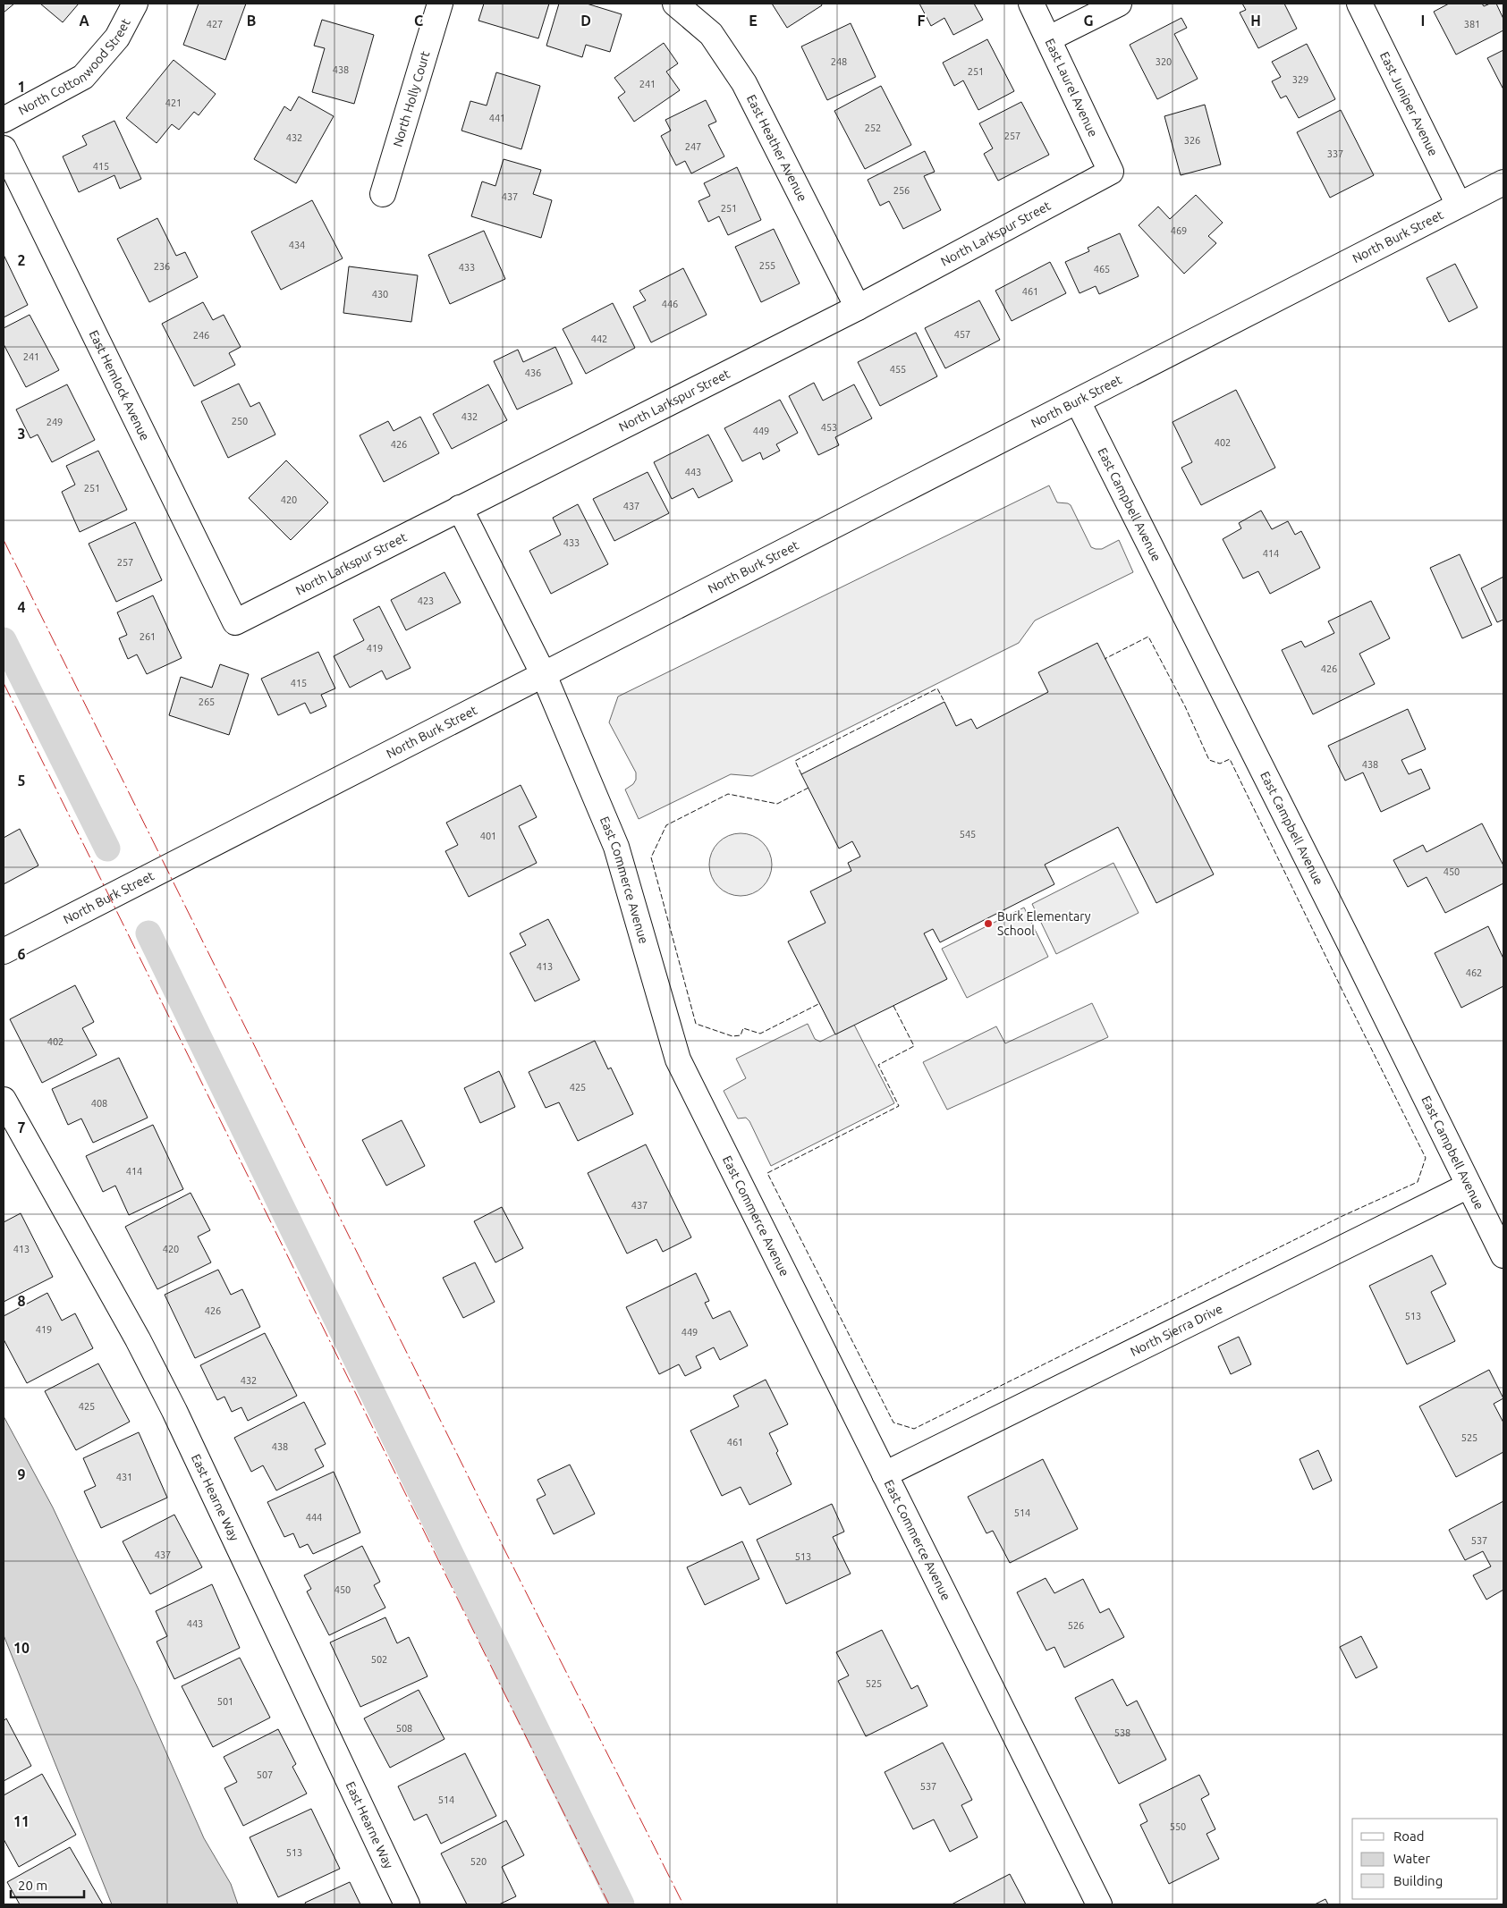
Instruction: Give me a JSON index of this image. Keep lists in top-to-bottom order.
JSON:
{
  "streets": {
    "street": [
      "North Cottonwood Street",
      "East Laurel Avenue",
      "North Holly Court",
      "East Juniper Avenue",
      "East Heather Avenue",
      "North Larkspur Street",
      "North Burk Street",
      "East Hemlock Avenue",
      "East Campbell Avenue",
      "East Commerce Avenue",
      "North Sierra Drive",
      "East Hearne Way"
    ]
  },
  "crossings": [
    ["East Laurel Avenue", "North Larkspur Street"],
    ["East Juniper Avenue", "North Burk Street"],
    ["East Heather Avenue", "North Larkspur Street"],
    ["North Larkspur Street", "East Hemlock Avenue"],
    ["North Larkspur Street", "East Commerce Avenue"],
    ["North Burk Street", "East Campbell Avenue"],
    ["North Burk Street", "East Commerce Avenue"],
    ["East Campbell Avenue", "North Sierra Drive"],
    ["East Commerce Avenue", "North Sierra Drive"]
  ],
  "places": ["Burk Elementary School"],
  "house_numbers": [
    "427",
    "381",
    "248",
    "320",
    "438",
    "251",
    "329",
    "241",
    "421",
    "441",
    "252",
    "257",
    "432",
    "326",
    "247",
    "337",
    "415",
    "256",
    "437",
    "251",
    "469",
    "434",
    "255",
    "236",
    "433",
    "465",
    "461",
    "430",
    "446",
    "457",
    "246",
    "442",
    "241",
    "455",
    "436",
    "432",
    "250",
    "249",
    "453",
    "449",
    "402",
    "426",
    "443",
    "251",
    "420",
    "437",
    "433",
    "414",
    "257",
    "423",
    "261",
    "419",
    "426",
    "415",
    "265",
    "438",
    "545",
    "401",
    "450",
    "413",
    "462",
    "402",
    "425",
    "408",
    "414",
    "437",
    "413",
    "420",
    "426",
    "513",
    "419",
    "449",
    "432",
    "425",
    "525",
    "461",
    "438",
    "431",
    "514",
    "444",
    "537",
    "437",
    "513",
    "450",
    "443",
    "526",
    "502",
    "525",
    "501",
    "508",
    "538",
    "507",
    "537",
    "514",
    "550",
    "513",
    "520"
  ],
  "legend": ["Road", "Water", "Building"],
  "scale_bar": "20 m",
  "grid": {
    "columns": [
      "A",
      "B",
      "C",
      "D",
      "E",
      "F",
      "G",
      "H",
      "I"
    ],
    "rows": [
      "1",
      "2",
      "3",
      "4",
      "5",
      "6",
      "7",
      "8",
      "9",
      "10",
      "11"
    ]
  }
}
